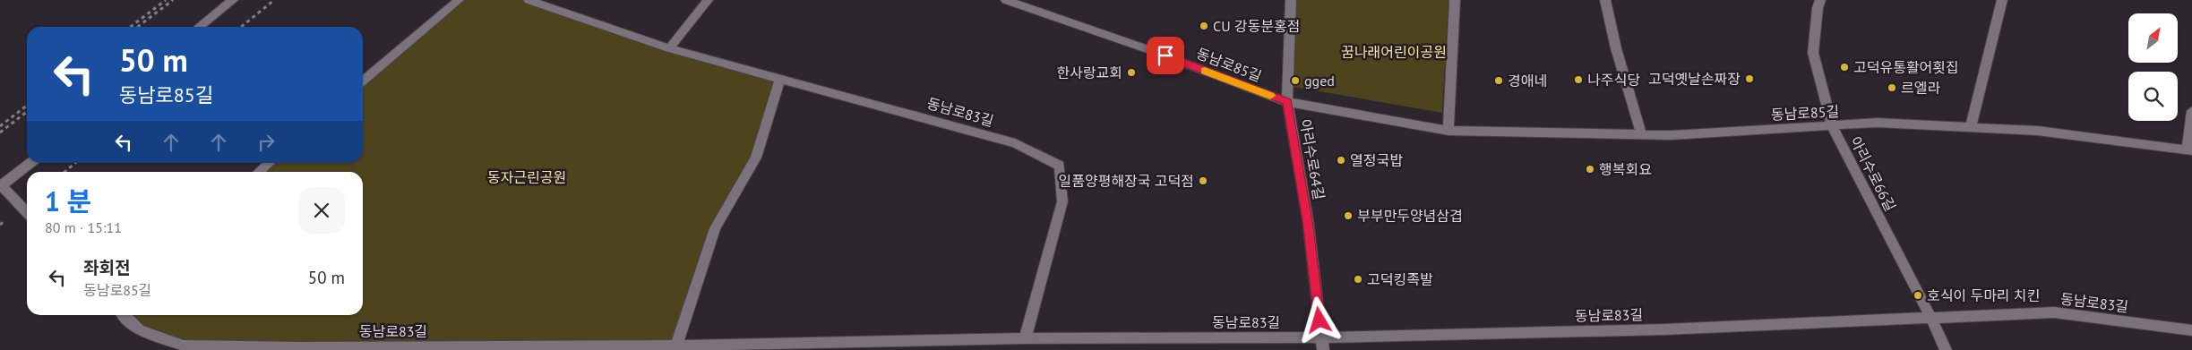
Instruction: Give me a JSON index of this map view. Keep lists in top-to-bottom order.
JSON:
{
  "streets": {
    "street": [
      "동남로85길",
      "동남로83길",
      "아리수로64길",
      "아리수로66길"
    ]
  },
  "crossings": [
    ["동남로85길", "아리수로64길"],
    ["동남로85길", "아리수로66길"],
    ["동남로83길", "아리수로64길"],
    ["동남로83길", "아리수로66길"]
  ],
  "parks": ["꿈나래어린이공원", "동자근린공원"],
  "places": [
    "CU 강동분홍점",
    "고덕유통활어횟집",
    "한사랑교회",
    "고덕옛날손짜장",
    "나주식당",
    "gged",
    "경애네",
    "르엘라",
    "열정국밥",
    "행복회요",
    "일품양평해장국 고덕점",
    "부부만두양념삼겹",
    "고덕킹족발",
    "호식이 두마리 치킨"
  ],
  "north": "top right",
  "page": {
    "turn": ["50 m", "동남로85길"],
    "heading": ["1 분", "80 m · 15:11"],
    "list": [
      {
        "name": "좌회전",
        "note": "동남로85길",
        "value": "50 m"
      }
    ]
  }
}
